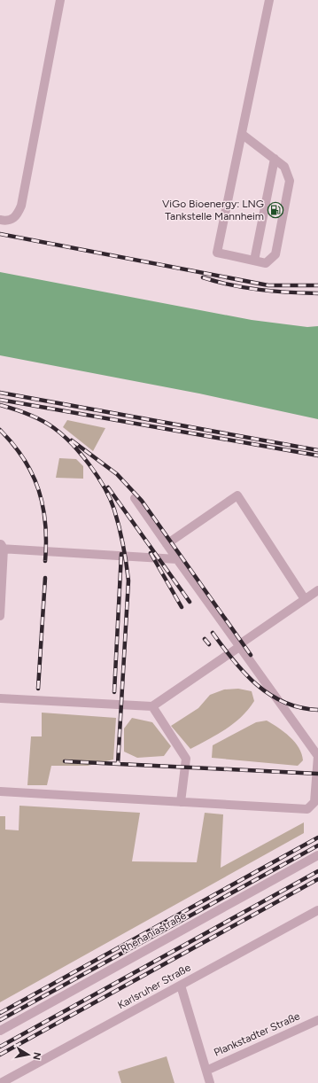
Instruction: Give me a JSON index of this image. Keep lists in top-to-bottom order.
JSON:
{
  "streets": {
    "street": ["Rhenaniastraße", "Karlsruher Straße", "Plankstadter Straße"]
  },
  "places": {
    "fuel station": ["ViGo Bioenergy: LNG Tankstelle Mannheim"]
  },
  "north": "right"
}
